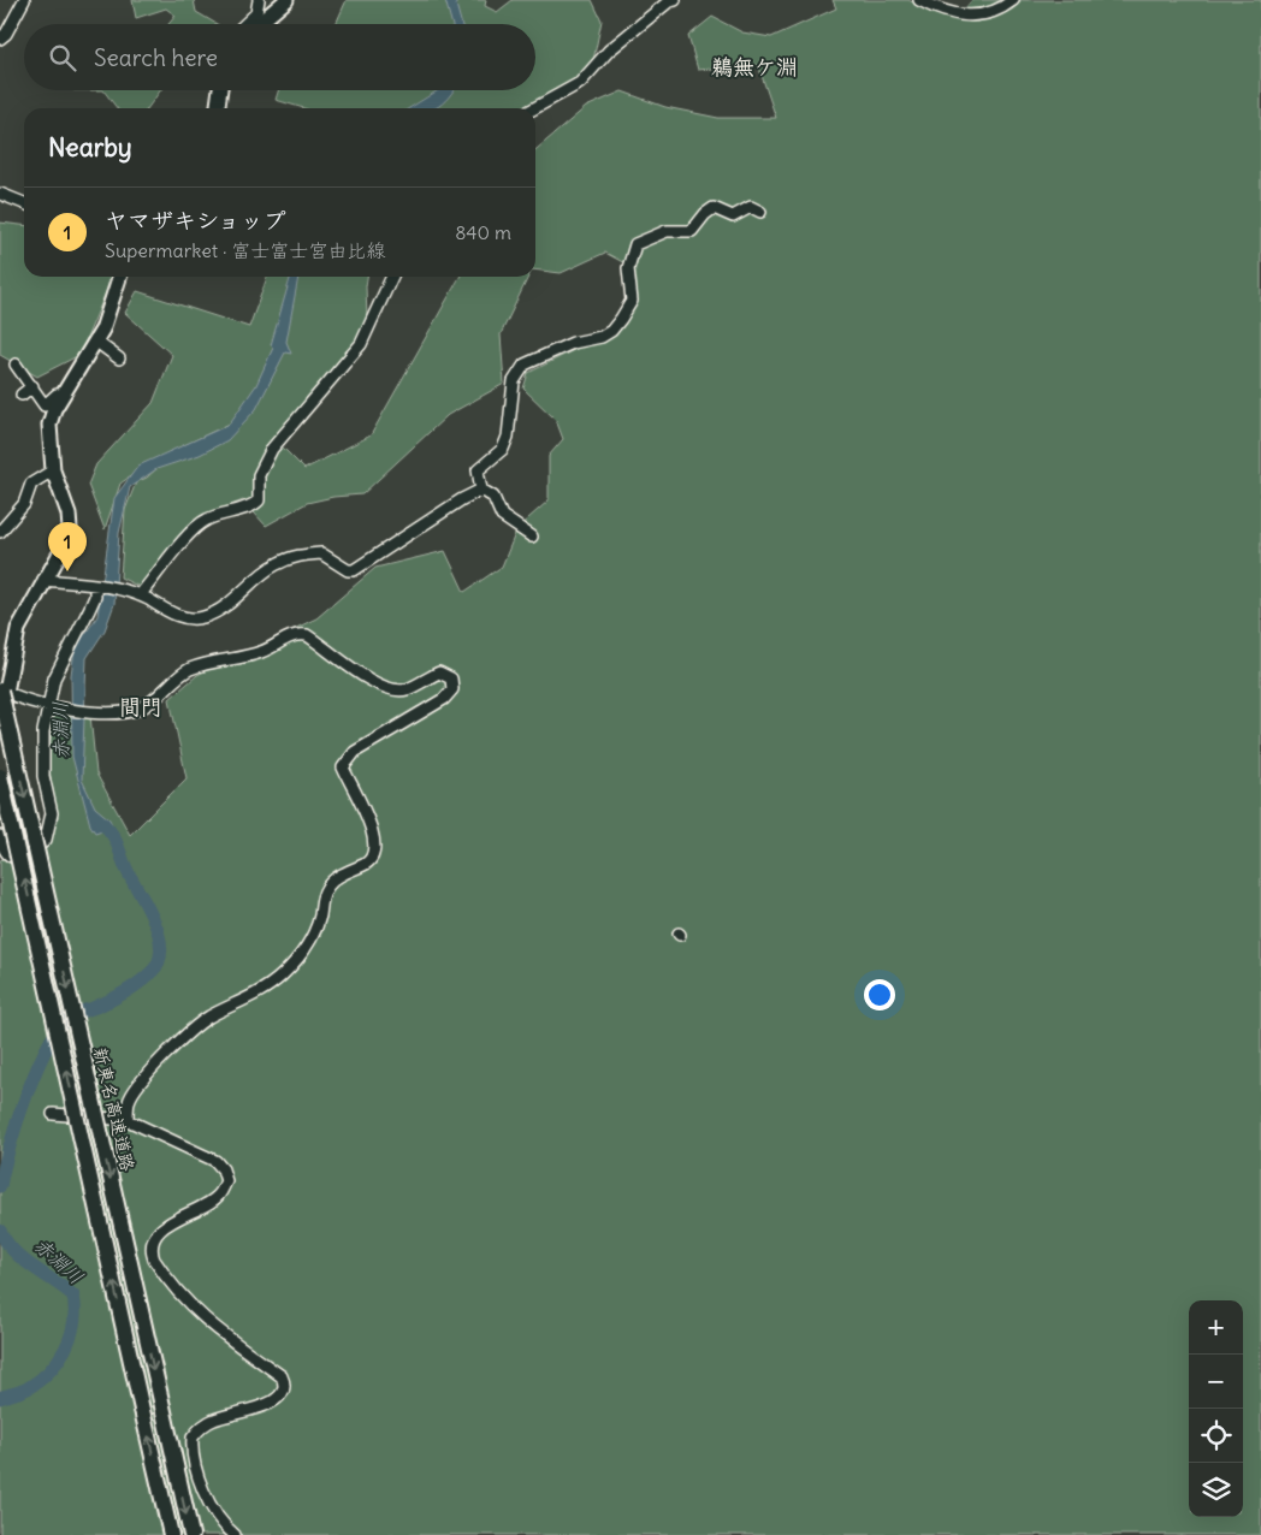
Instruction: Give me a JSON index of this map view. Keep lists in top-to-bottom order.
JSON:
{
  "streets": {
    "highway": ["新東名高速道路"]
  },
  "districts": ["鵜無ケ淵", "間門"],
  "water": ["赤淵川"],
  "page": {
    "search": "Search here",
    "heading": "Nearby",
    "list": [
      {
        "mark": "1",
        "name": "ヤマザキショップ",
        "note": "Supermarket · 富士富士宮由比線",
        "value": "840 m"
      }
    ],
    "pins": "1",
    "map_buttons": ["+", "−"]
  }
}
